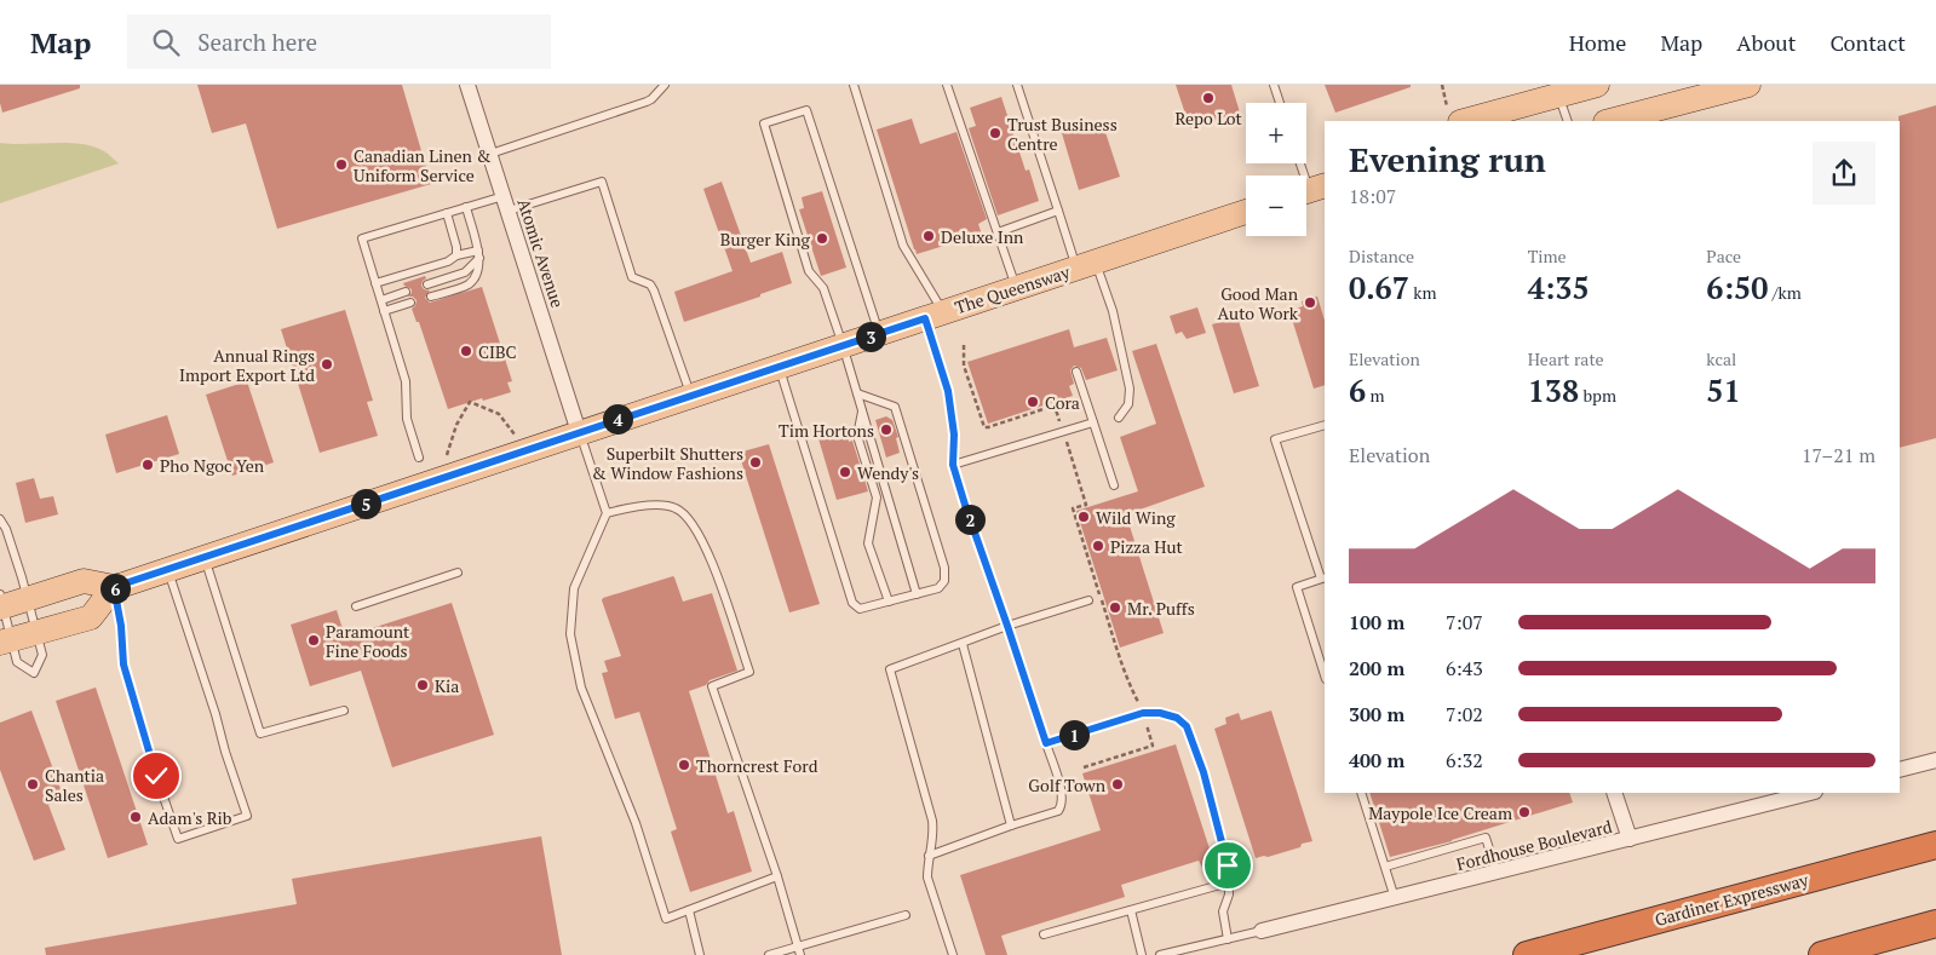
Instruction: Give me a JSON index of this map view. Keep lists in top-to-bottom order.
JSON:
{
  "streets": {
    "highway": ["Gardiner Expressway"],
    "main road": ["The Queensway"],
    "street": ["Atomic Avenue", "Fordhouse Boulevard"]
  },
  "crossings": [
    ["Atomic Avenue", "The Queensway"]
  ],
  "places": [
    "Repo Lot",
    "Trust Business Centre",
    "Canadian Linen & Uniform Service",
    "Deluxe Inn",
    "Burger King",
    "Good Man Auto Work",
    "CIBC",
    "Annual Rings Import Export Ltd",
    "Cora",
    "Tim Hortons",
    "Superbilt Shutters & Window Fashions",
    "Pho Ngoc Yen",
    "Wendy's",
    "Wild Wing",
    "Pizza Hut",
    "Mr. Puffs",
    "Paramount Fine Foods",
    "Kia",
    "Thorncrest Ford",
    "Chantia Sales",
    "Golf Town",
    "Maypole Ice Cream",
    "Adam's Rib"
  ],
  "page": {
    "header": "Map",
    "search": "Search here",
    "nav": [
      "Home",
      "Map",
      "About",
      "Contact"
    ],
    "map_buttons": ["+", "−"],
    "heading": ["Evening run", "18:07"],
    "stats": [
      ["Distance", "0.67 km"],
      ["Time", "4:35"],
      ["Pace", "6:50 /km"],
      ["Elevation", "6 m"],
      ["Heart rate", "138 bpm"],
      ["kcal", "51"]
    ],
    "pins": [
      "3",
      "4",
      "5",
      "2",
      "6",
      "1"
    ],
    "chart": ["Elevation", "17–21 m"],
    "list": [
      {
        "name": "100 m",
        "note": "7:07"
      },
      {
        "name": "200 m",
        "note": "6:43"
      },
      {
        "name": "300 m",
        "note": "7:02"
      },
      {
        "name": "400 m",
        "note": "6:32"
      }
    ]
  }
}
